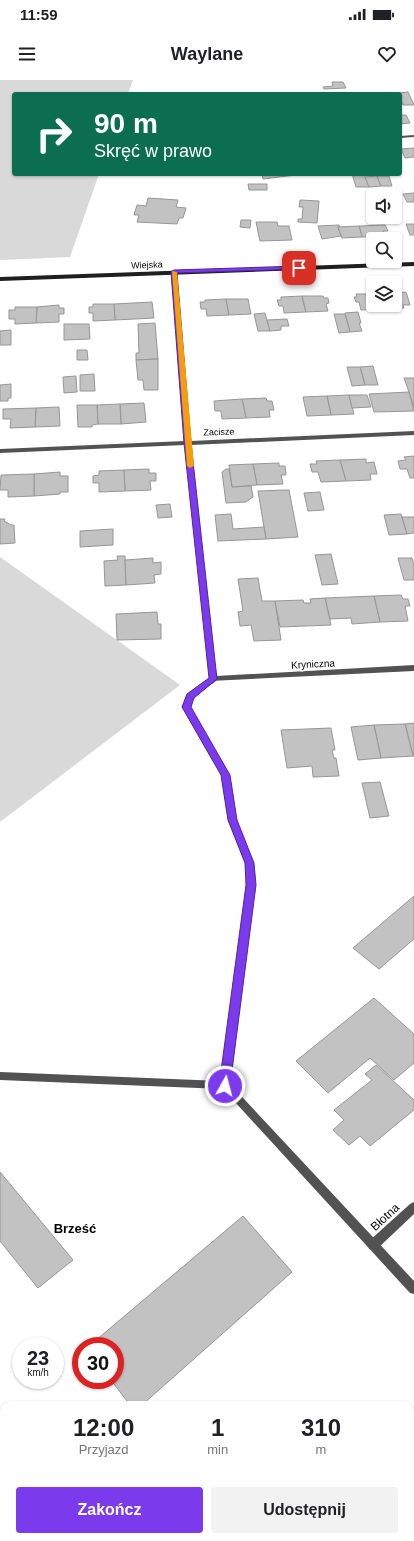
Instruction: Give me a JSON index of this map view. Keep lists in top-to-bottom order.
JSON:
{
  "streets": {
    "street": [
      "Wiejska",
      "Zacisze",
      "Kryniczna",
      "Błotna"
    ]
  },
  "districts": ["Brześć"],
  "page": {
    "status": "11:59",
    "header": "Waylane",
    "turn": ["90 m", "Skręć w prawo"],
    "speed": "23 km/h",
    "limit": "30",
    "eta": [
      "12:00",
      "Przyjazd",
      "1",
      "min",
      "310",
      "m"
    ],
    "buttons": ["Zakończ", "Udostępnij"]
  }
}
